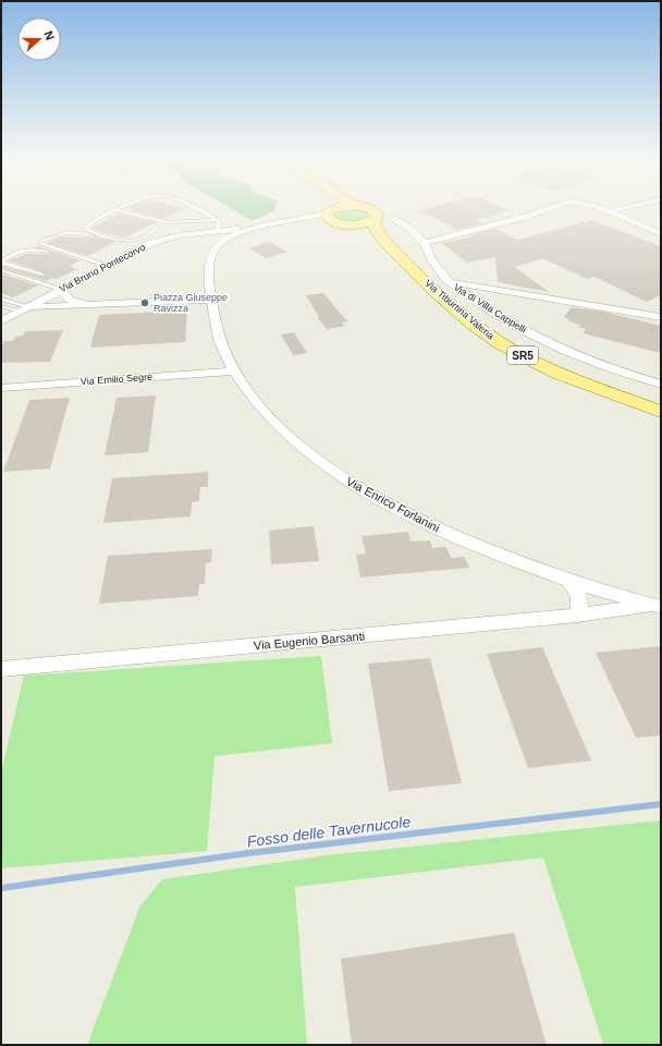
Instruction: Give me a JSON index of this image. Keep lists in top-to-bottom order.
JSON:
{
  "streets": {
    "main road": ["Via Tiburtina Valeria", "SR5"],
    "street": [
      "Via Bruno Pontecorvo",
      "Via di Villa Cappelli",
      "Via Emilio Segrè",
      "Via Enrico Forlanini",
      "Via Eugenio Barsanti"
    ]
  },
  "crossings": [
    ["Via Bruno Pontecorvo", "Via Enrico Forlanini"],
    ["Via Emilio Segrè", "Via Enrico Forlanini"],
    ["Via Enrico Forlanini", "Via Eugenio Barsanti"]
  ],
  "water": ["Fosso delle Tavernucole"],
  "places": ["Piazza Giuseppe Ravizza"],
  "north": "right"
}
